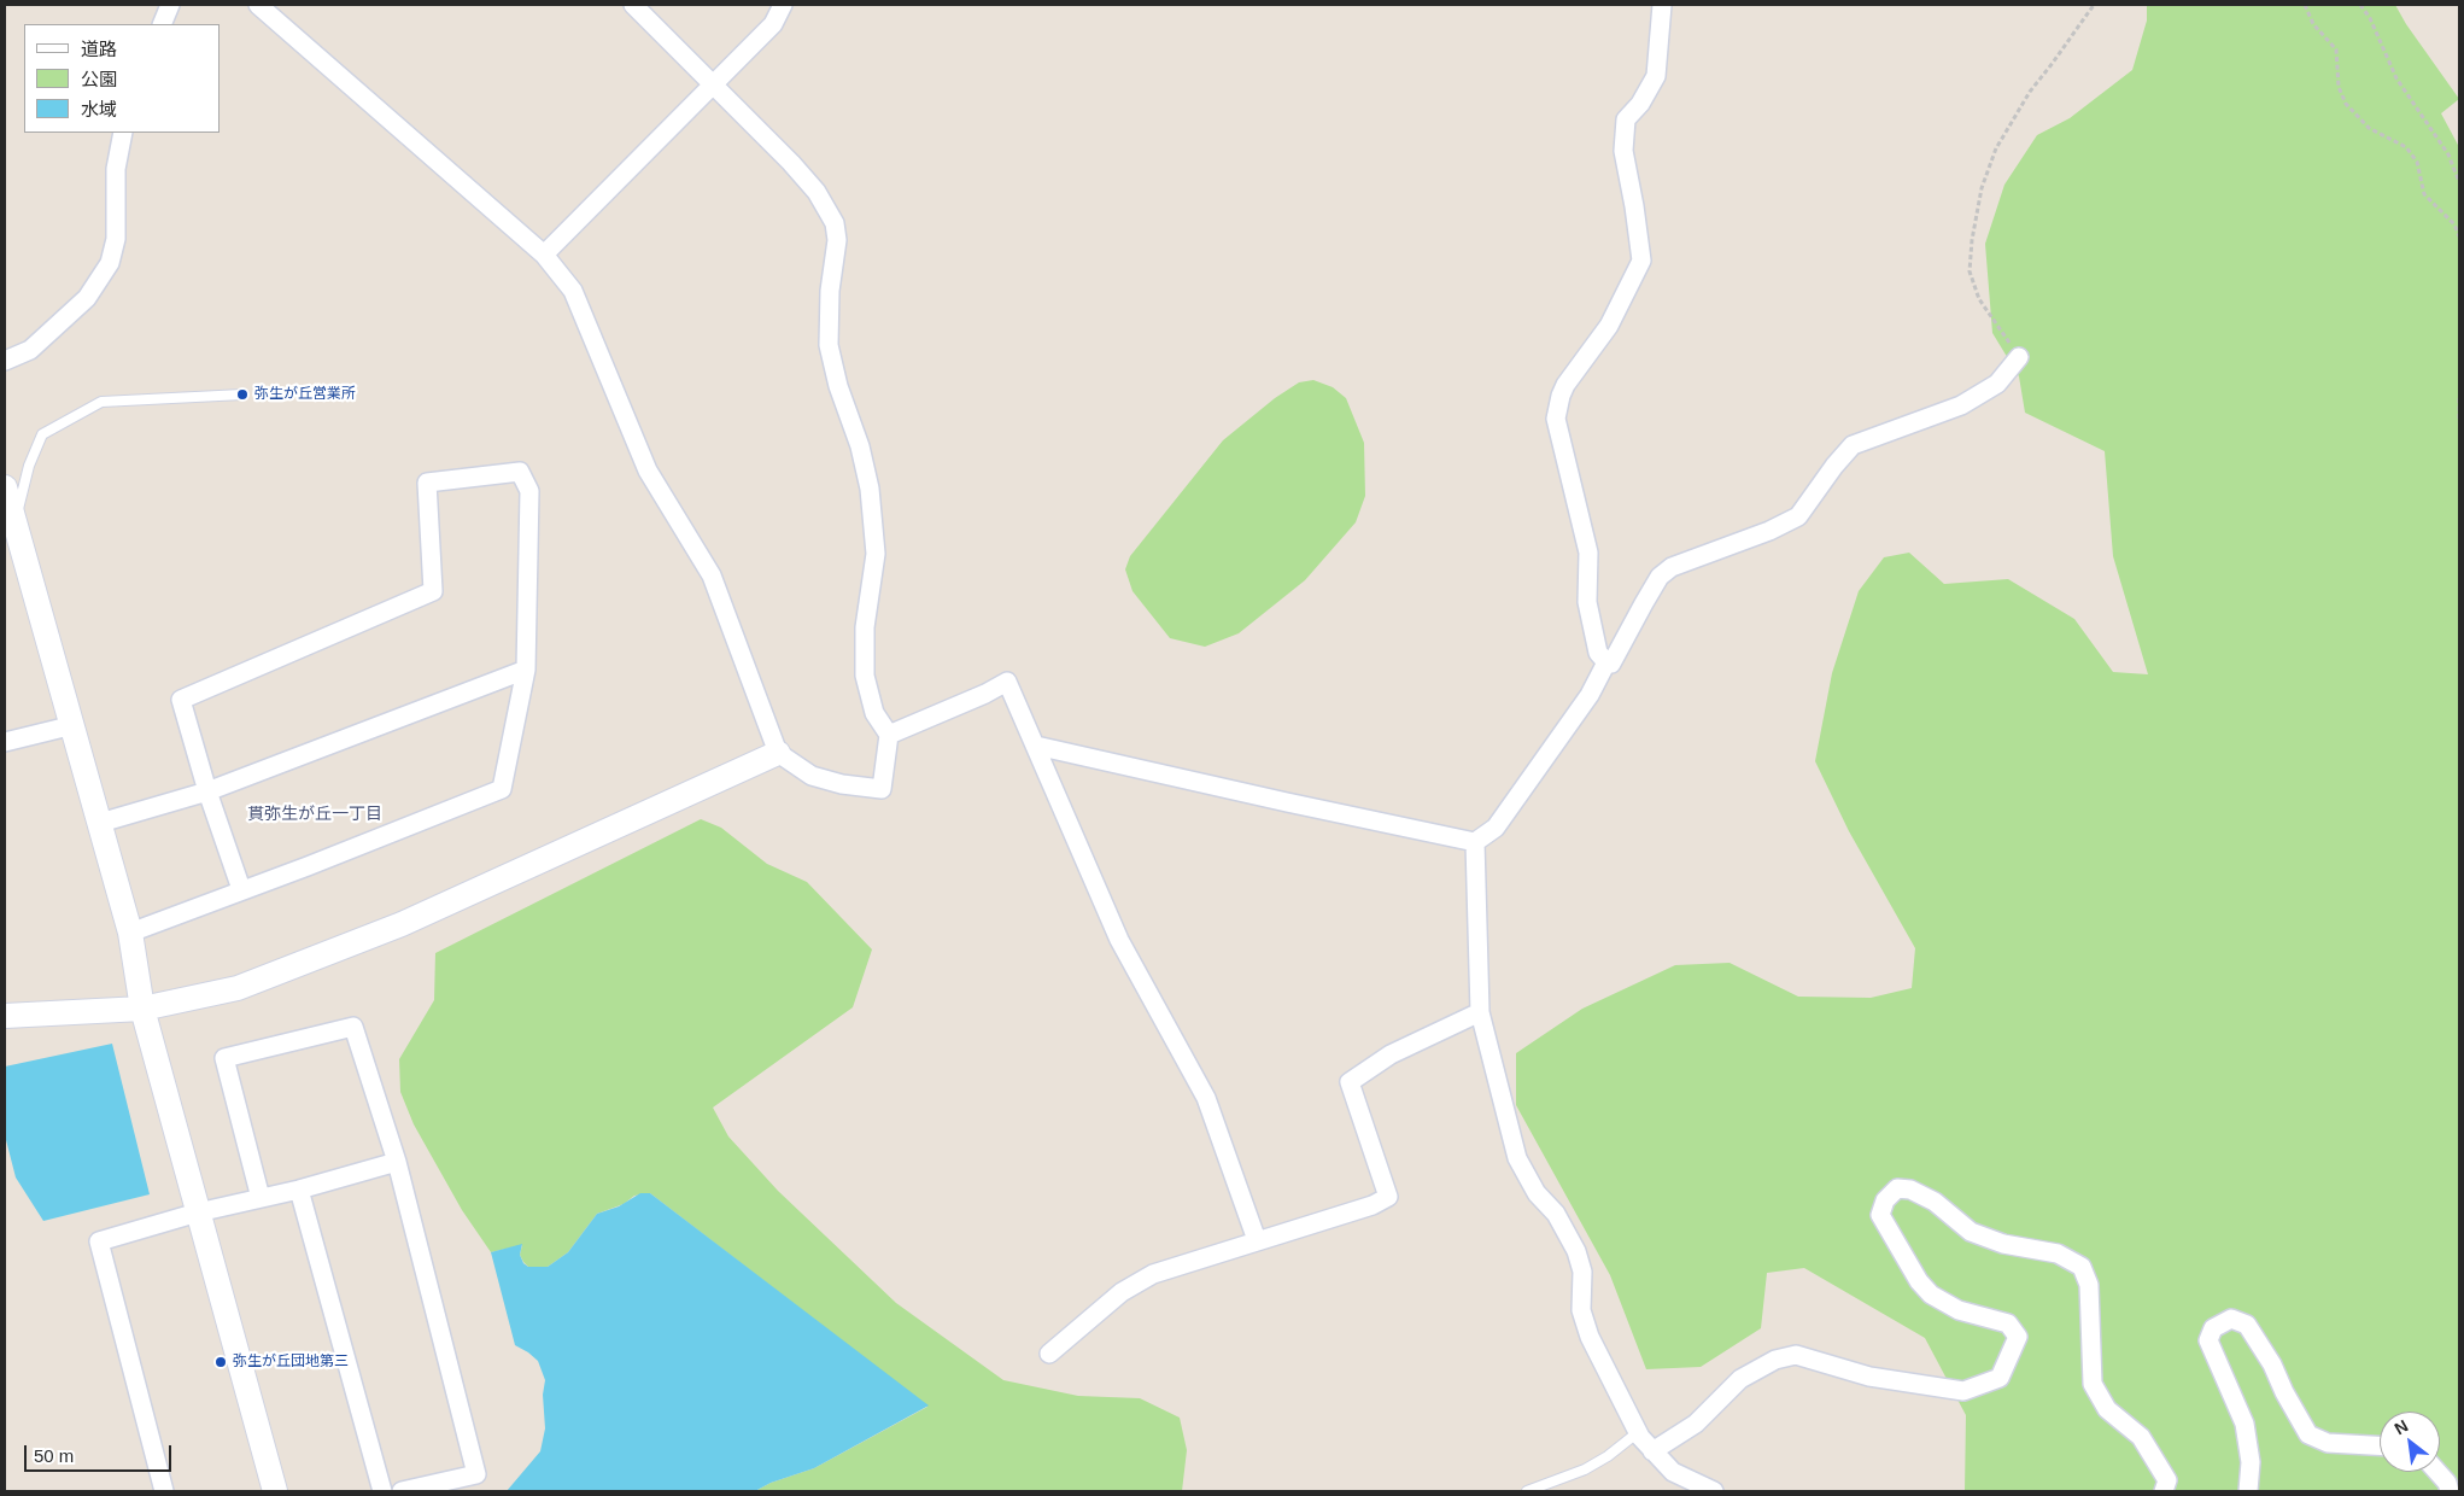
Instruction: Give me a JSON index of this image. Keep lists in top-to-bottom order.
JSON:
{
  "districts": ["貫弥生が丘一丁目"],
  "places": ["弥生が丘営業所", "弥生が丘団地第三"],
  "legend": ["道路", "公園", "水域"],
  "scale_bar": "50 m",
  "north": "top left"
}
